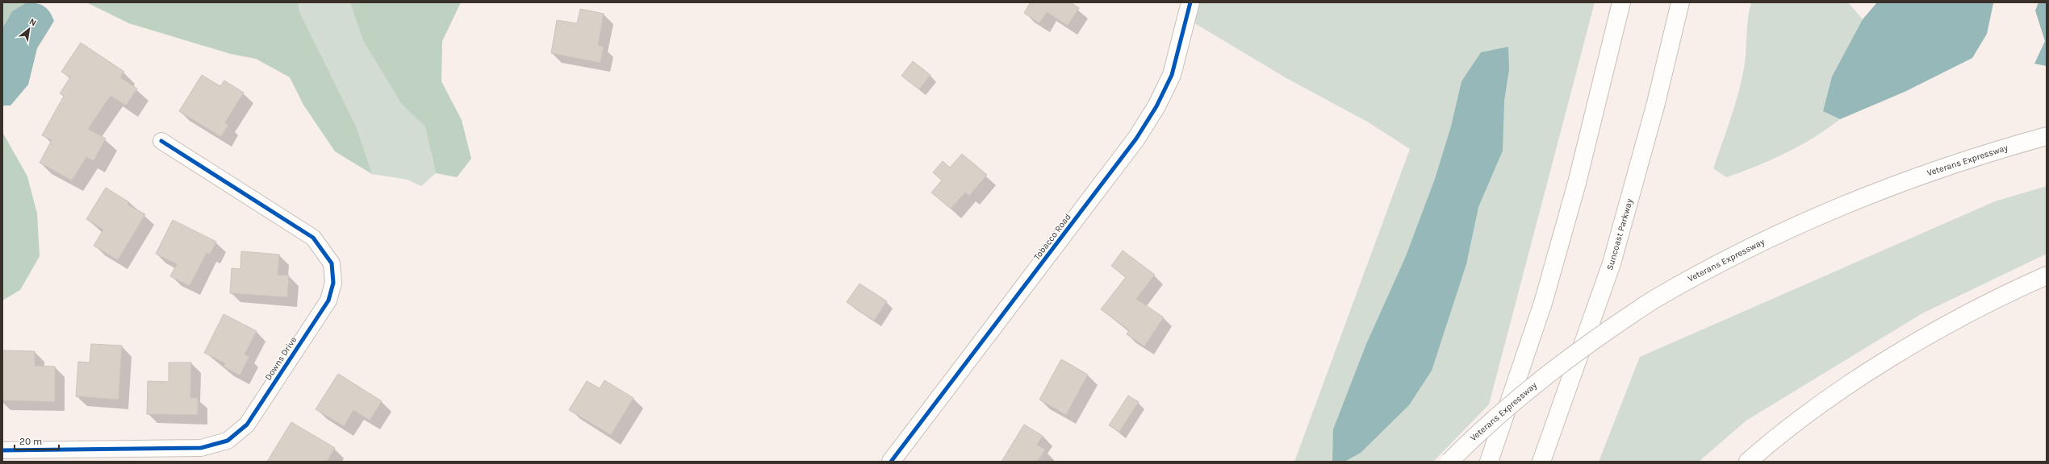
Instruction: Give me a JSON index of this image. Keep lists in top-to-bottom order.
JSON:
{
  "streets": {
    "main road": ["Veterans Expressway", "Suncoast Parkway", "Tobacco Road"],
    "street": ["Downs Drive"]
  },
  "scale_bar": "20 m",
  "north": "top right"
}
